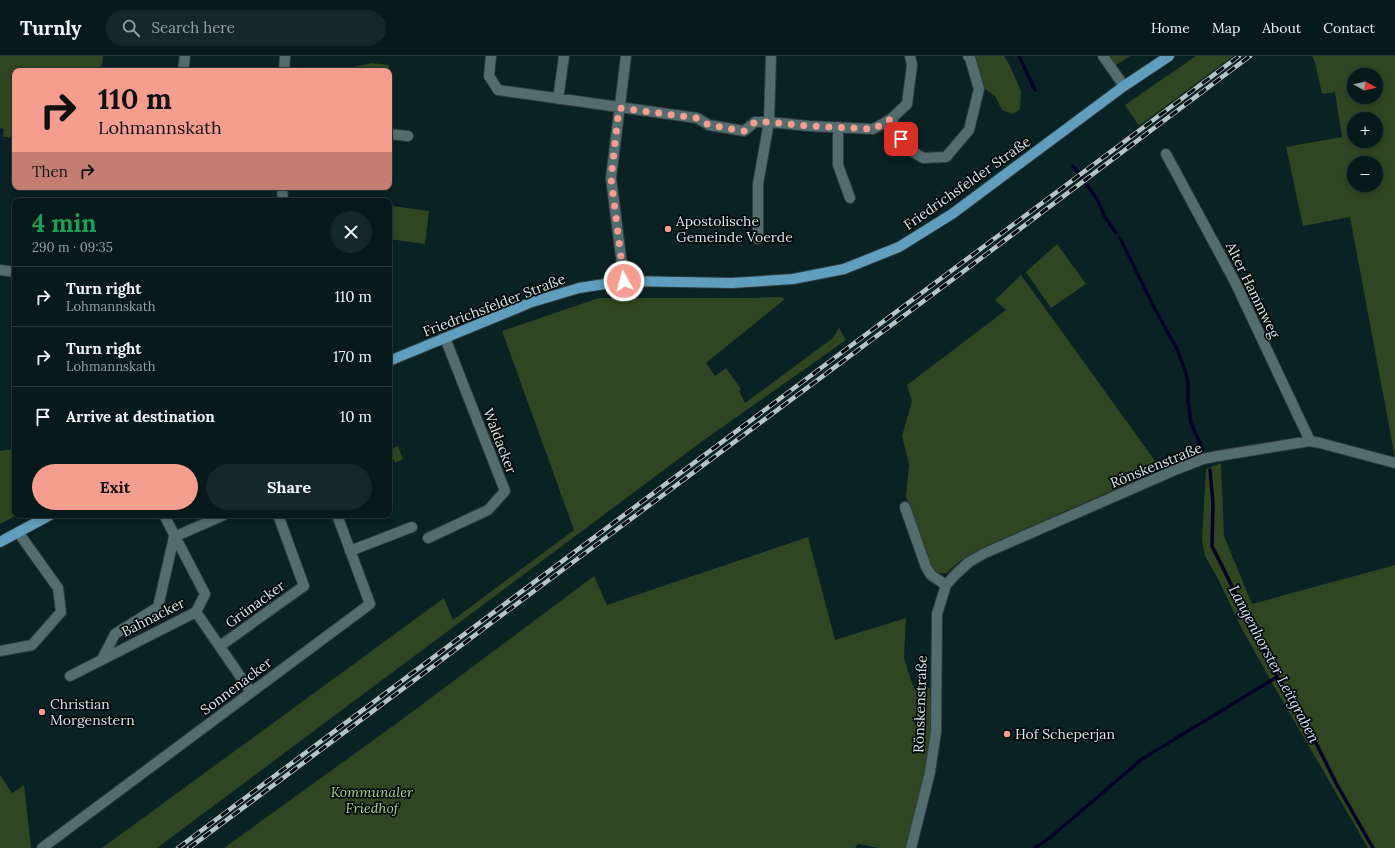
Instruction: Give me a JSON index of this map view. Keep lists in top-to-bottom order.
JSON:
{
  "streets": {
    "main road": ["Friedrichsfelder Straße"],
    "street": [
      "Alter Hammweg",
      "Waldacker",
      "Rönskenstraße",
      "Grünacker",
      "Bahnacker",
      "Sonnenacker"
    ]
  },
  "crossings": [
    ["Friedrichsfelder Straße", "Waldacker"],
    ["Alter Hammweg", "Rönskenstraße"]
  ],
  "water": ["Langenhorster Leitgraben"],
  "parks": ["Kommunaler Friedhof"],
  "places": ["Apostolische Gemeinde Voerde", "Christian Morgenstern", "Hof Scheperjan"],
  "north": "right",
  "page": {
    "header": "Turnly",
    "search": "Search here",
    "nav": [
      "Home",
      "Map",
      "About",
      "Contact"
    ],
    "map_buttons": ["+", "−"],
    "turn": ["110 m", "Lohmannskath"],
    "then": "Then",
    "heading": ["4 min", "290 m · 09:35"],
    "list": [
      {
        "name": "Turn right",
        "note": "Lohmannskath",
        "value": "110 m"
      },
      {
        "name": "Turn right",
        "note": "Lohmannskath",
        "value": "170 m"
      },
      {
        "name": "Arrive at destination",
        "value": "10 m"
      }
    ],
    "buttons": ["Exit", "Share"]
  }
}
